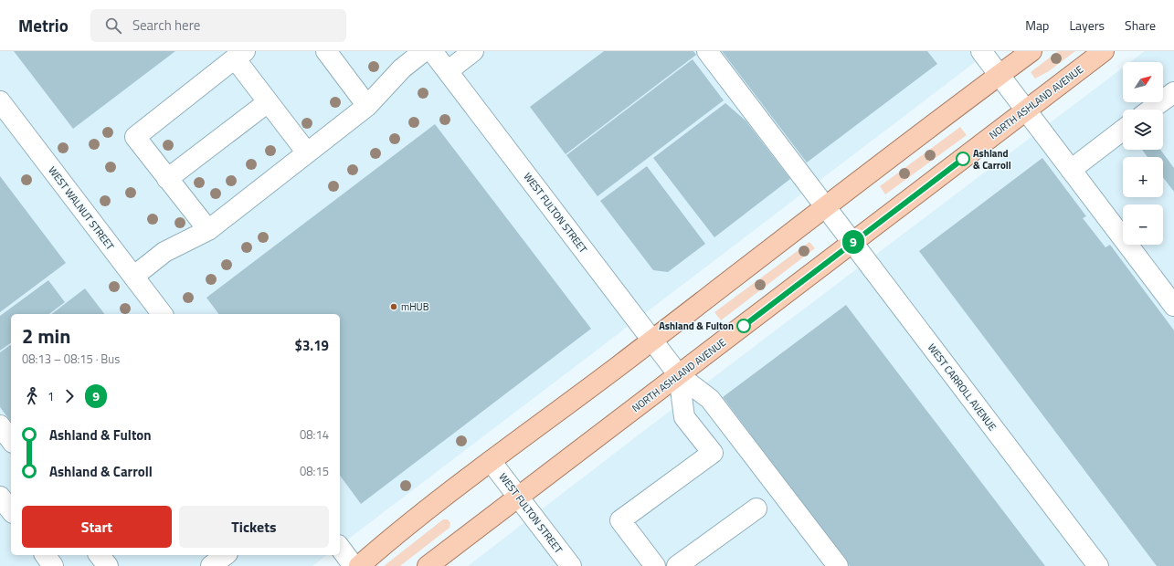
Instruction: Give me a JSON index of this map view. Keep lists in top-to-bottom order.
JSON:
{
  "streets": {
    "main road": ["NORTH ASHLAND AVENUE"],
    "street": ["WEST WALNUT STREET", "WEST FULTON STREET", "WEST CARROLL AVENUE"]
  },
  "crossings": [
    ["NORTH ASHLAND AVENUE", "WEST FULTON STREET"],
    ["NORTH ASHLAND AVENUE", "WEST CARROLL AVENUE"]
  ],
  "places": ["Ashland & Carroll", "mHUB", "Ashland & Fulton"],
  "lines": ["bus line 9"],
  "north": "top right",
  "page": {
    "header": "Metrio",
    "search": "Search here",
    "nav": ["Map", "Layers", "Share"],
    "on_map": "9",
    "map_buttons": ["+", "−"],
    "heading": ["2 min", "08:13 – 08:15 · Bus", "$3.19"],
    "legs": ["1", "9"],
    "list": [
      {
        "name": "Ashland & Fulton",
        "value": "08:14"
      },
      {
        "name": "Ashland & Carroll",
        "value": "08:15"
      }
    ],
    "buttons": ["Start", "Tickets"]
  }
}
